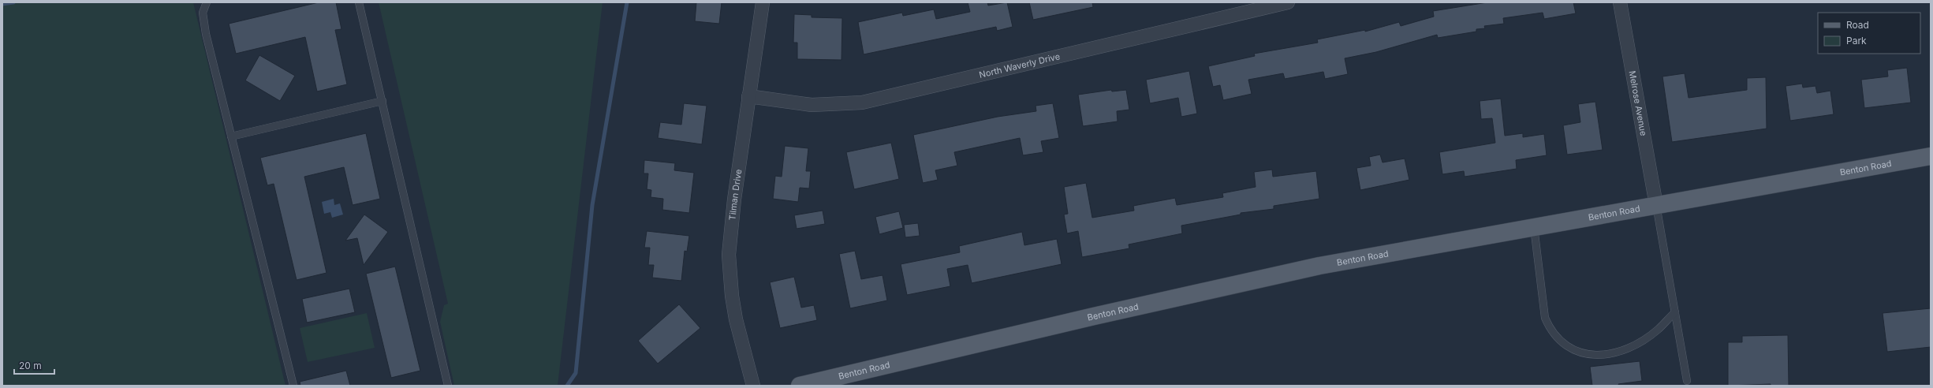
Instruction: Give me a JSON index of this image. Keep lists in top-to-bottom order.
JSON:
{
  "streets": {
    "main road": ["Benton Road"],
    "street": ["North Waverly Drive", "Melrose Avenue", "Tilman Drive"]
  },
  "crossings": [
    ["North Waverly Drive", "Tilman Drive"],
    ["Melrose Avenue", "Benton Road"]
  ],
  "legend": ["Road", "Park"],
  "scale_bar": "20 m"
}
